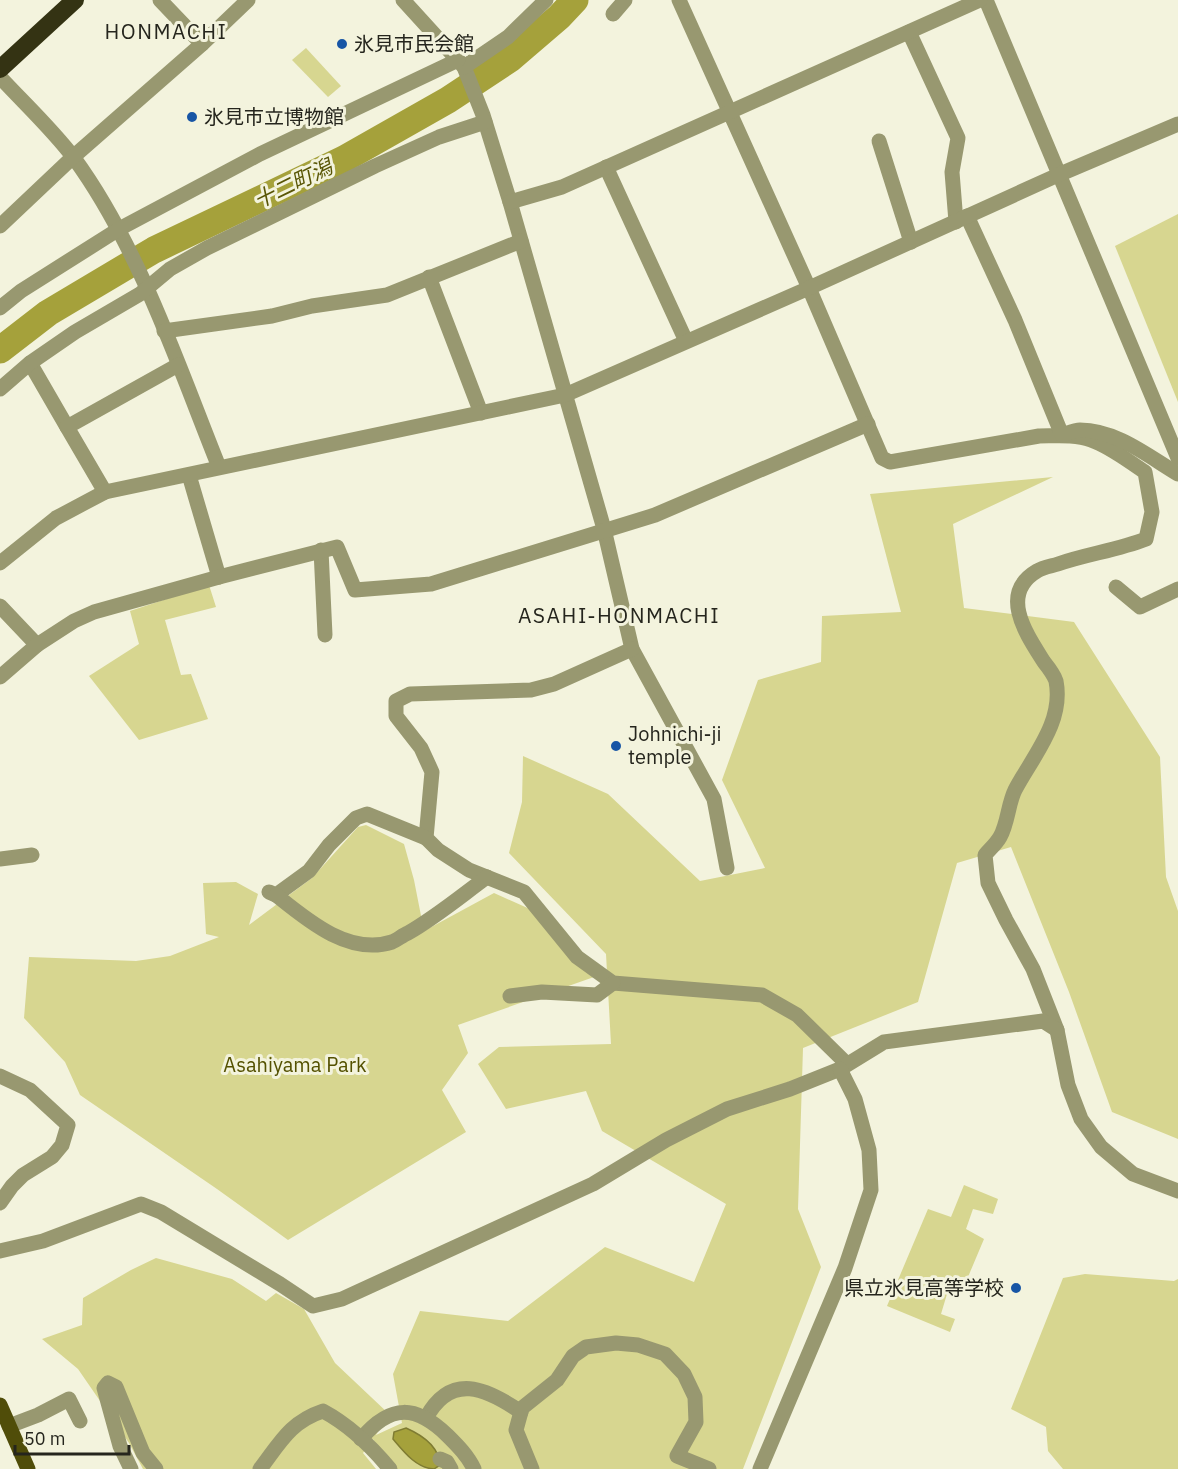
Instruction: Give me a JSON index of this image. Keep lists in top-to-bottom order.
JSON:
{
  "districts": ["HONMACHI", "ASAHI-HONMACHI"],
  "water": ["十二町潟"],
  "parks": ["Asahiyama Park"],
  "places": [
    "氷見市民会館",
    "氷見市立博物館",
    "Johnichi-ji temple",
    "県立氷見高等学校"
  ],
  "scale_bar": "50 m"
}
